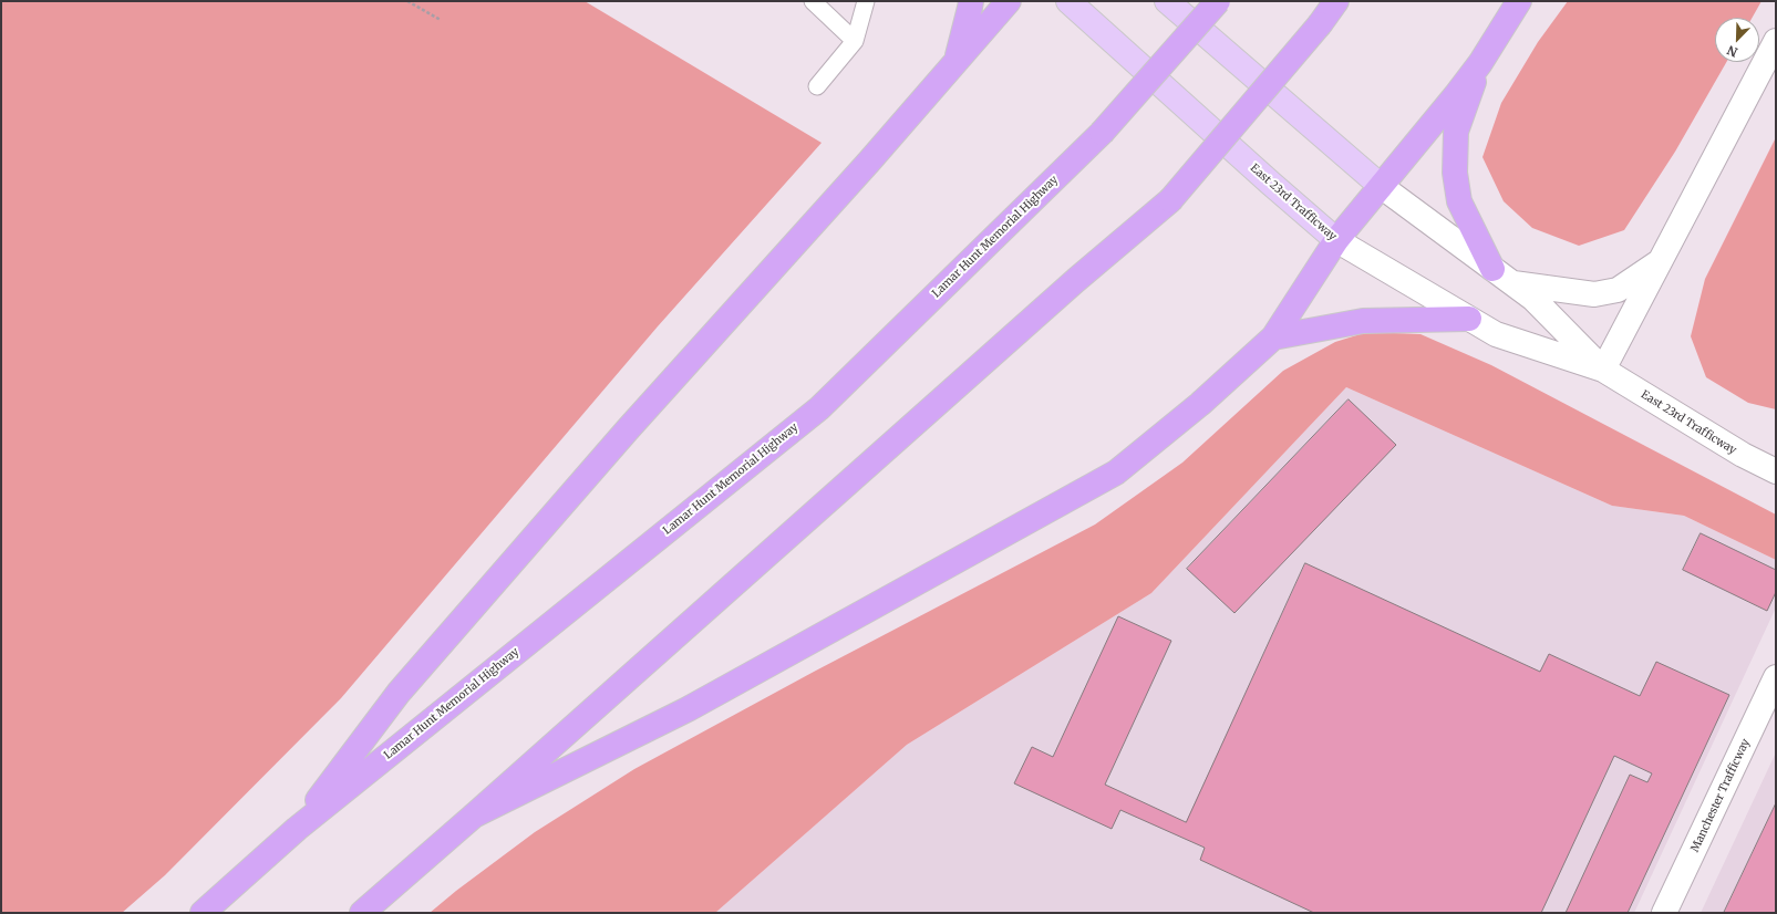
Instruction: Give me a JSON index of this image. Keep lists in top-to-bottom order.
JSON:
{
  "streets": {
    "highway": ["Lamar Hunt Memorial Highway"],
    "main road": ["East 23rd Trafficway", "Manchester Trafficway"]
  },
  "north": "bottom left"
}
